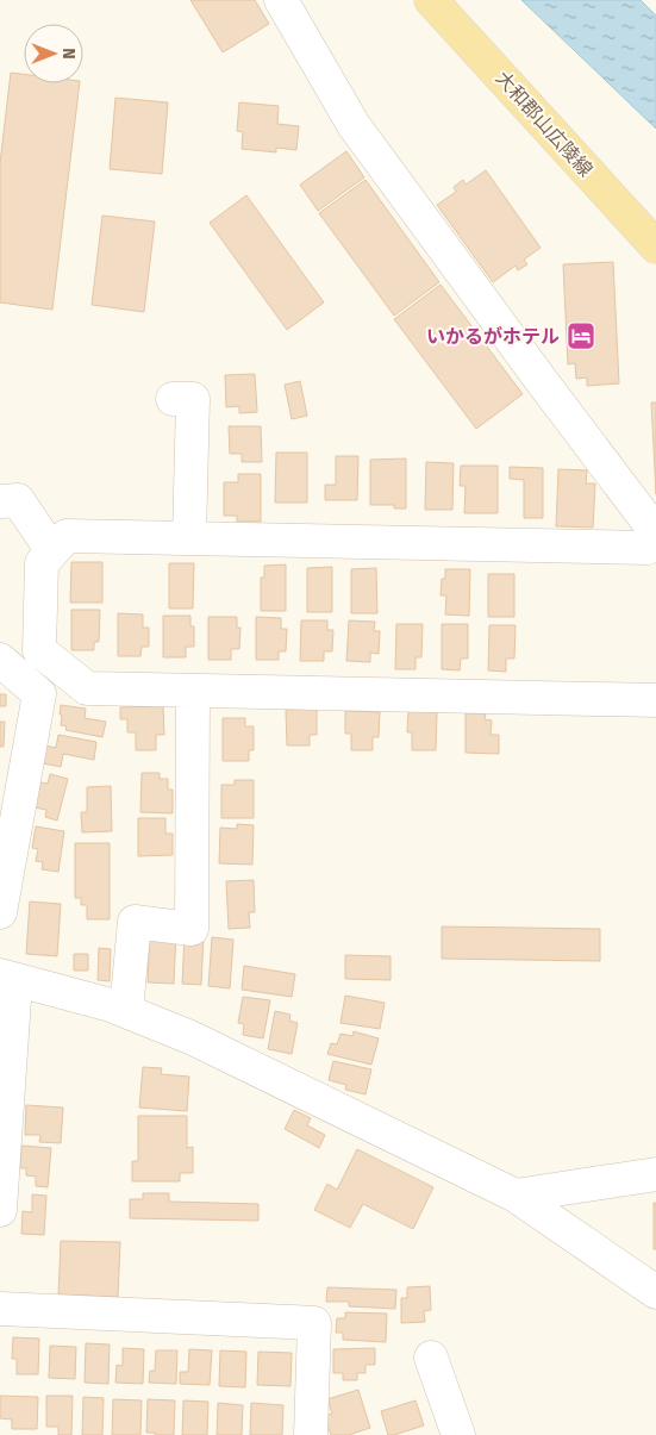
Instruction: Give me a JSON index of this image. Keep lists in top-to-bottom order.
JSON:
{
  "streets": {
    "main road": ["大和郡山広陵線"]
  },
  "places": {
    "hotel": ["いかるがホテル"]
  },
  "north": "right"
}
